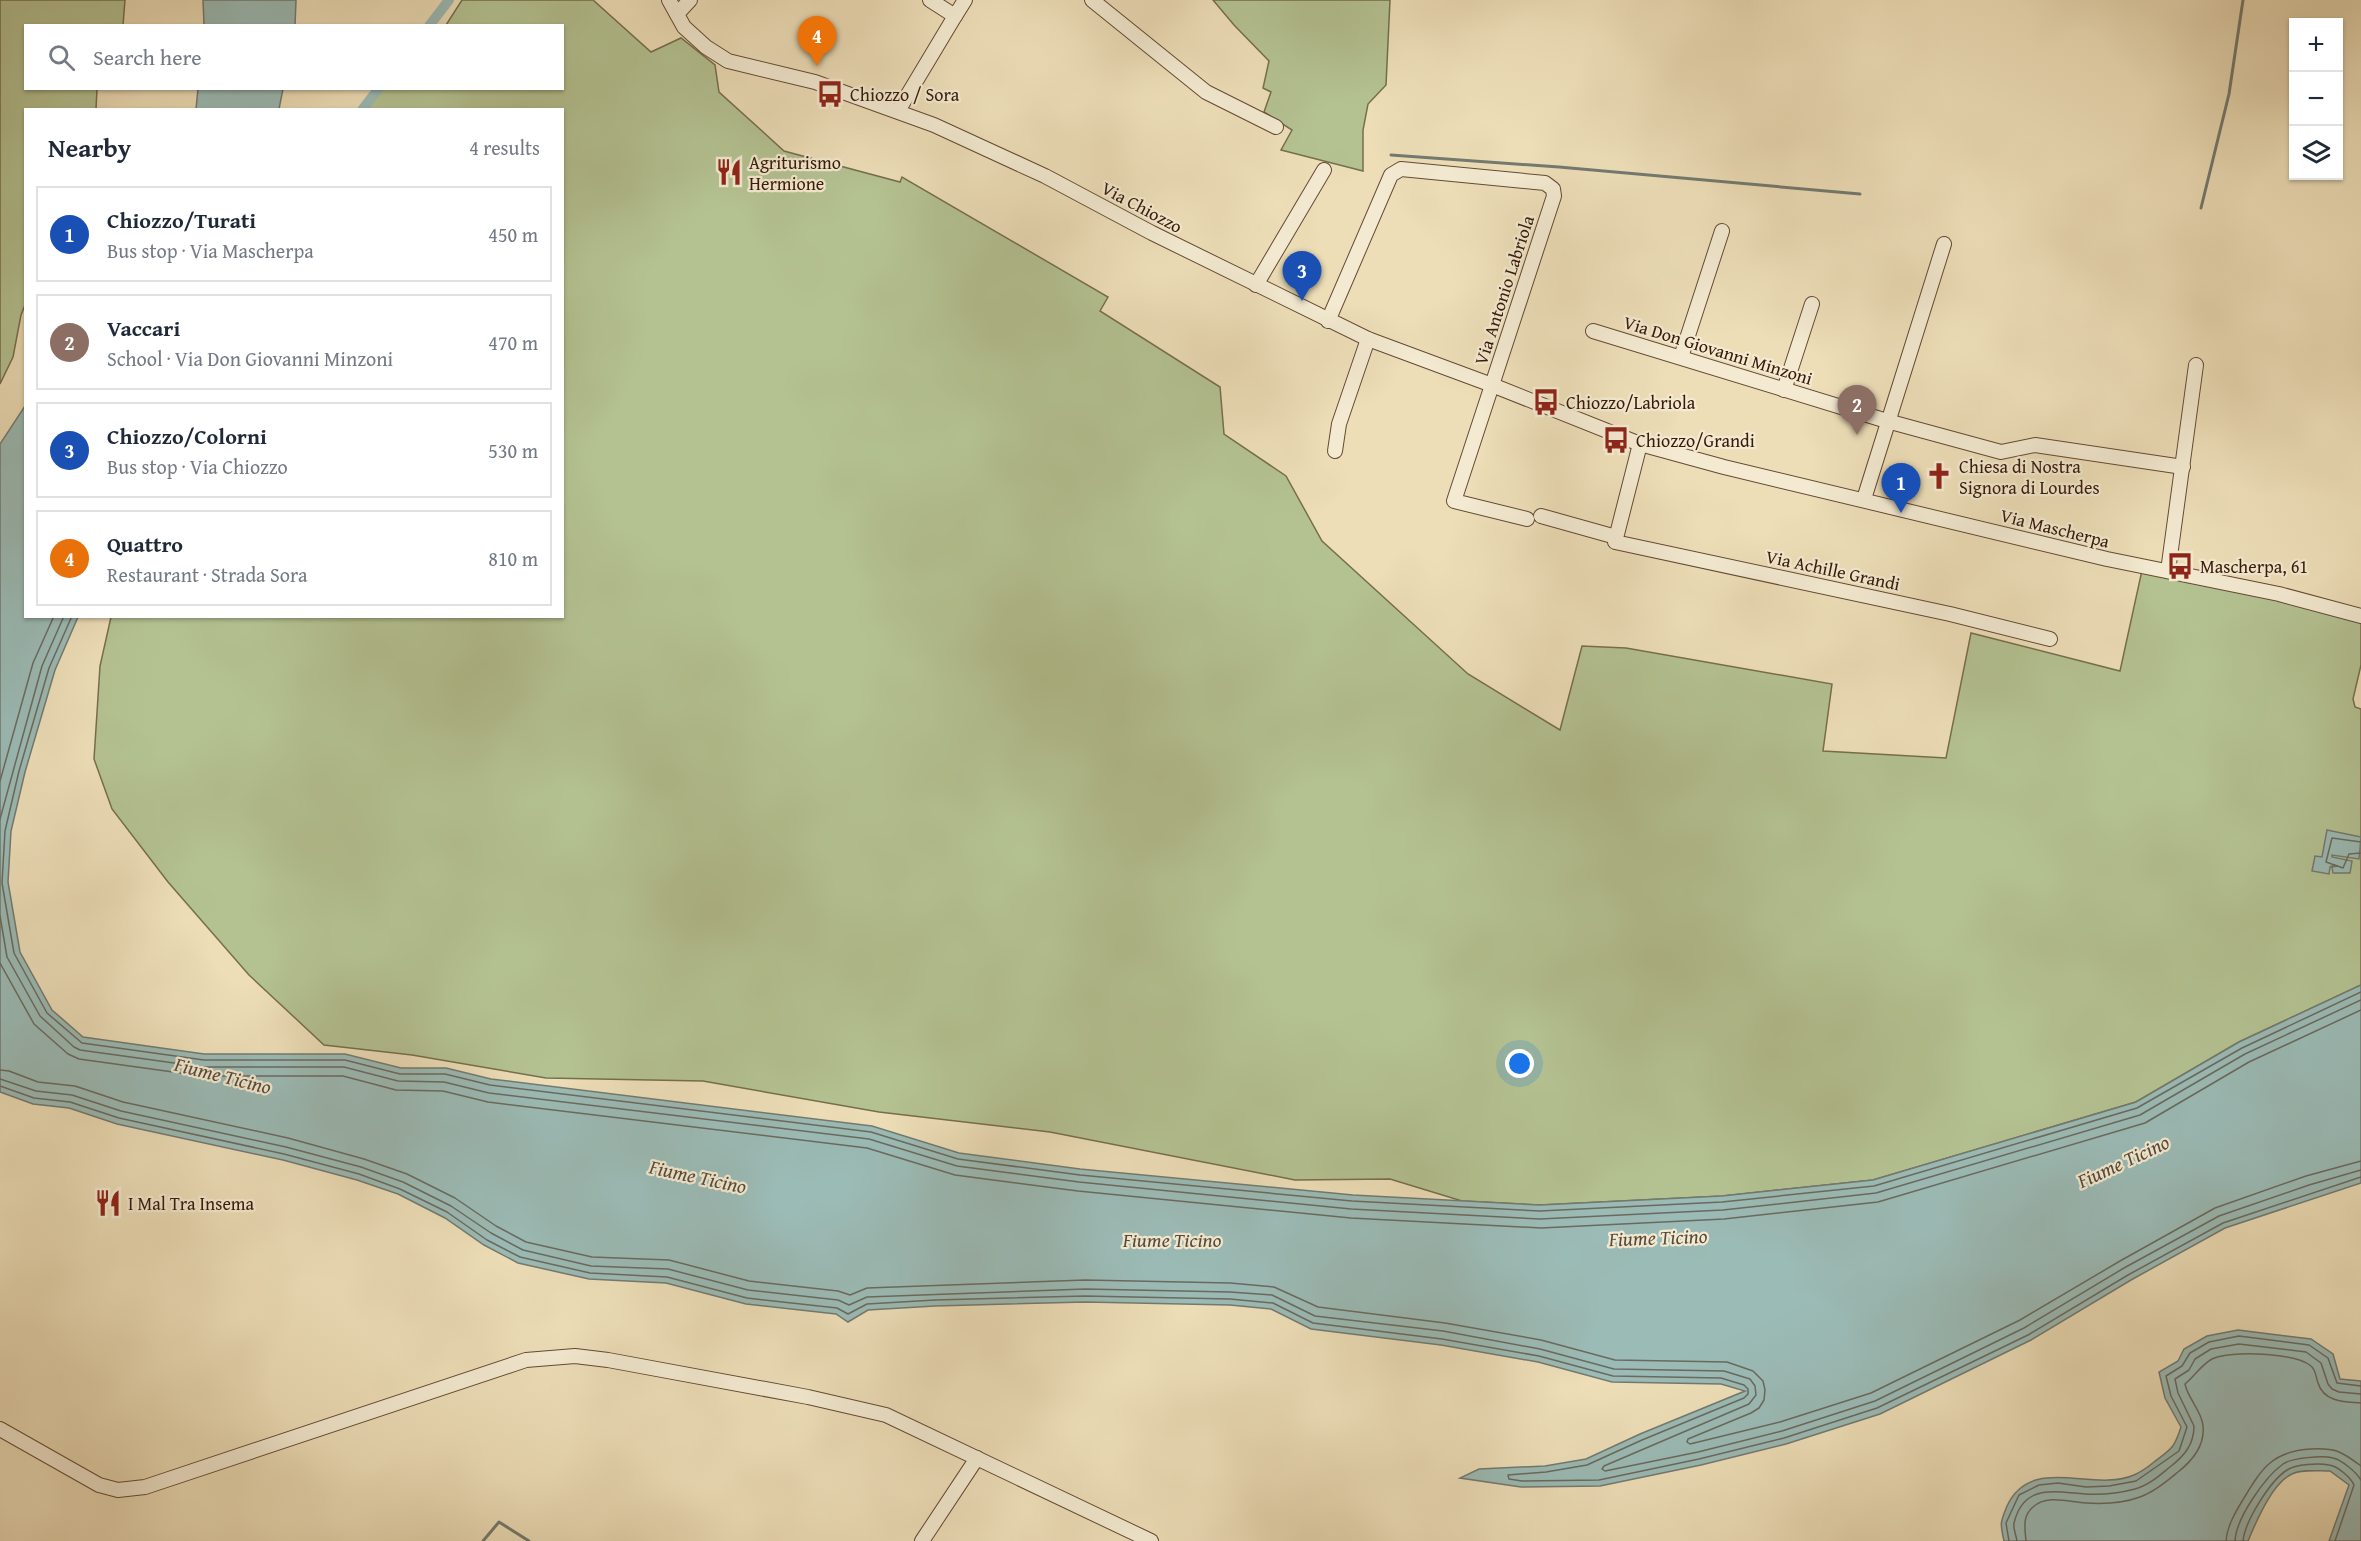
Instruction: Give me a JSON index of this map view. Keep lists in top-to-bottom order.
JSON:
{
  "streets": {
    "street": [
      "Via Chiozzo",
      "Via Antonio Labriola",
      "Via Don Giovanni Minzoni",
      "Via Mascherpa",
      "Via Achille Grandi"
    ]
  },
  "crossings": [
    ["Via Chiozzo", "Via Antonio Labriola"],
    ["Via Chiozzo", "Via Mascherpa"],
    ["Via Chiozzo", "Via Achille Grandi"],
    ["Via Antonio Labriola", "Via Achille Grandi"]
  ],
  "water": ["Fiume Ticino"],
  "places": {
    "bus stop": [
      "Chiozzo / Sora",
      "Chiozzo/Labriola",
      "Chiozzo/Grandi",
      "Mascherpa, 61"
    ],
    "restaurant": ["Agriturismo Hermione", "I Mal Tra Insema"],
    "church": ["Chiesa di Nostra Signora di Lourdes"]
  },
  "page": {
    "pins": [
      "4",
      "3",
      "2",
      "1"
    ],
    "map_buttons": ["+", "−"],
    "search": "Search here",
    "heading": ["Nearby", "4 results"],
    "list": [
      {
        "mark": "1",
        "name": "Chiozzo/Turati",
        "note": "Bus stop · Via Mascherpa",
        "value": "450 m"
      },
      {
        "mark": "2",
        "name": "Vaccari",
        "note": "School · Via Don Giovanni Minzoni",
        "value": "470 m"
      },
      {
        "mark": "3",
        "name": "Chiozzo/Colorni",
        "note": "Bus stop · Via Chiozzo",
        "value": "530 m"
      },
      {
        "mark": "4",
        "name": "Quattro",
        "note": "Restaurant · Strada Sora",
        "value": "810 m"
      }
    ]
  }
}
